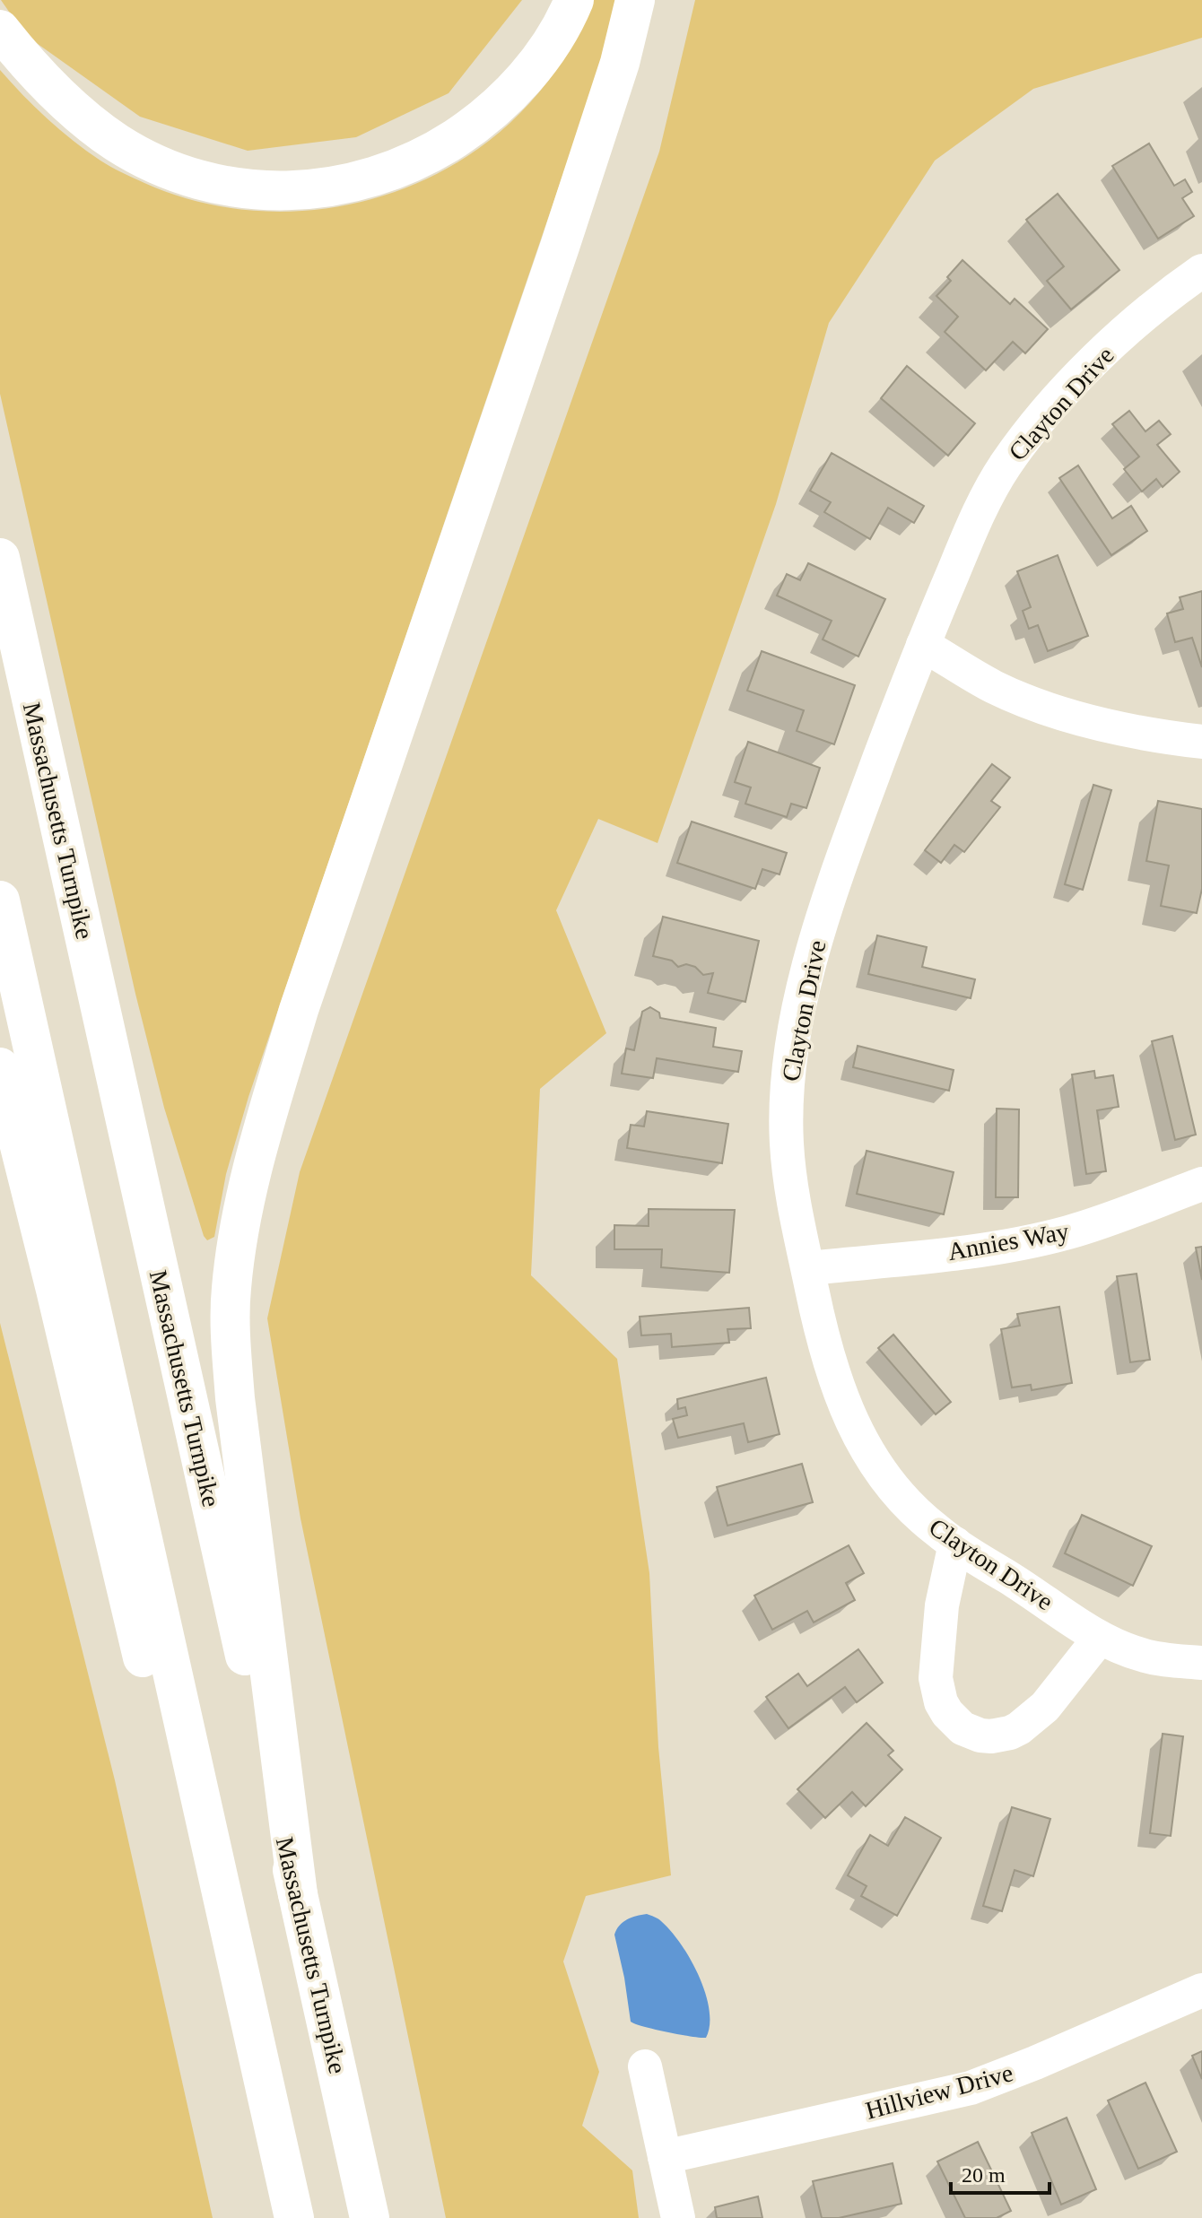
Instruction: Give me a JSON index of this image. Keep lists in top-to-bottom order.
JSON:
{
  "streets": {
    "highway": ["Massachusetts Turnpike"],
    "street": ["Clayton Drive", "Annies Way", "Hillview Drive"]
  },
  "crossings": [
    ["Clayton Drive", "Annies Way"]
  ],
  "scale_bar": "20 m"
}
